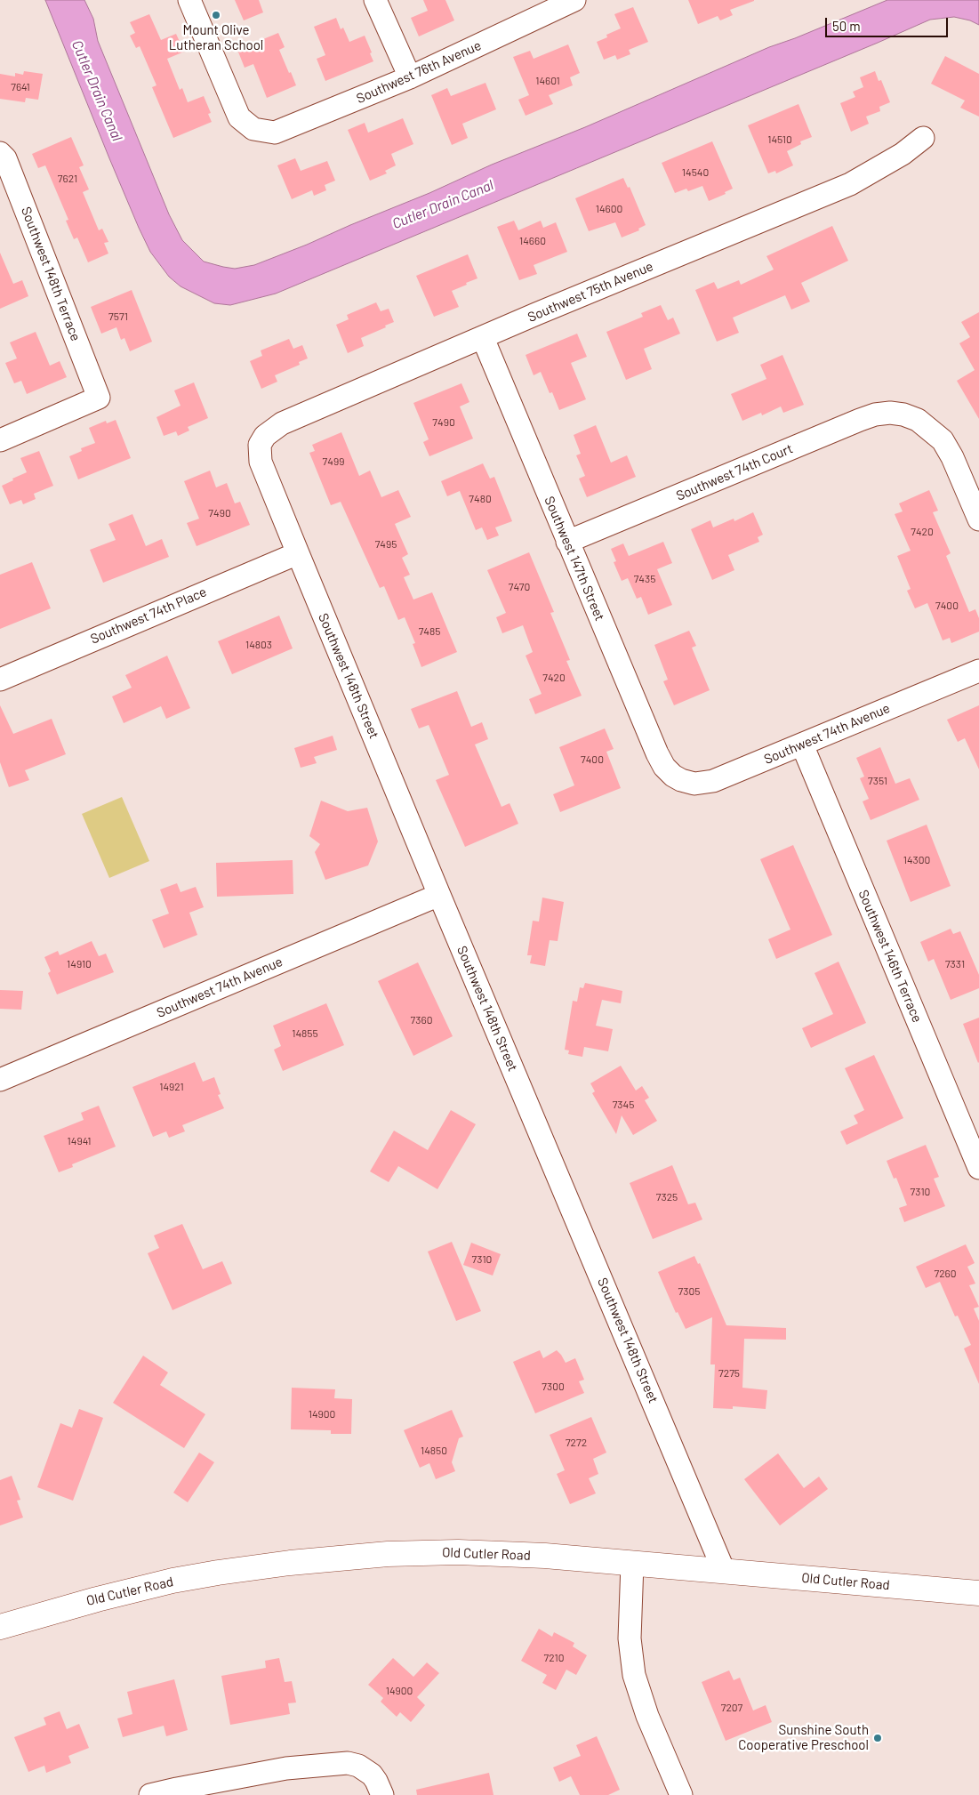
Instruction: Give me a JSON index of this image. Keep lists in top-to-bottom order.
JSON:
{
  "streets": {
    "main road": ["Old Cutler Road"],
    "street": [
      "Southwest 76th Avenue",
      "Southwest 148th Terrace",
      "Southwest 75th Avenue",
      "Southwest 74th Court",
      "Southwest 147th Street",
      "Southwest 74th Place",
      "Southwest 148th Street",
      "Southwest 74th Avenue",
      "Southwest 146th Terrace"
    ]
  },
  "crossings": [
    ["Southwest 75th Avenue", "Southwest 147th Street"],
    ["Southwest 75th Avenue", "Southwest 148th Street"],
    ["Southwest 74th Court", "Southwest 147th Street"],
    ["Southwest 147th Street", "Southwest 74th Avenue"],
    ["Southwest 74th Place", "Southwest 148th Street"],
    ["Southwest 148th Street", "Southwest 74th Avenue"],
    ["Southwest 148th Street", "Old Cutler Road"],
    ["Southwest 74th Avenue", "Southwest 146th Terrace"]
  ],
  "water": ["Cutler Drain Canal"],
  "places": ["Mount Olive Lutheran School", "Sunshine South Cooperative Preschool"],
  "house_numbers": [
    "14601",
    "7641",
    "14510",
    "14540",
    "7621",
    "14600",
    "14660",
    "7571",
    "7490",
    "7499",
    "7480",
    "7490",
    "7420",
    "7495",
    "7435",
    "7470",
    "7400",
    "7485",
    "14803",
    "7420",
    "7400",
    "7351",
    "14300",
    "14910",
    "7331",
    "7360",
    "14855",
    "14921",
    "7345",
    "14941",
    "7310",
    "7325",
    "7310",
    "7260",
    "7305",
    "7275",
    "7300",
    "14900",
    "7272",
    "14850",
    "7210",
    "14900",
    "7207"
  ],
  "scale_bar": "50 m"
}
